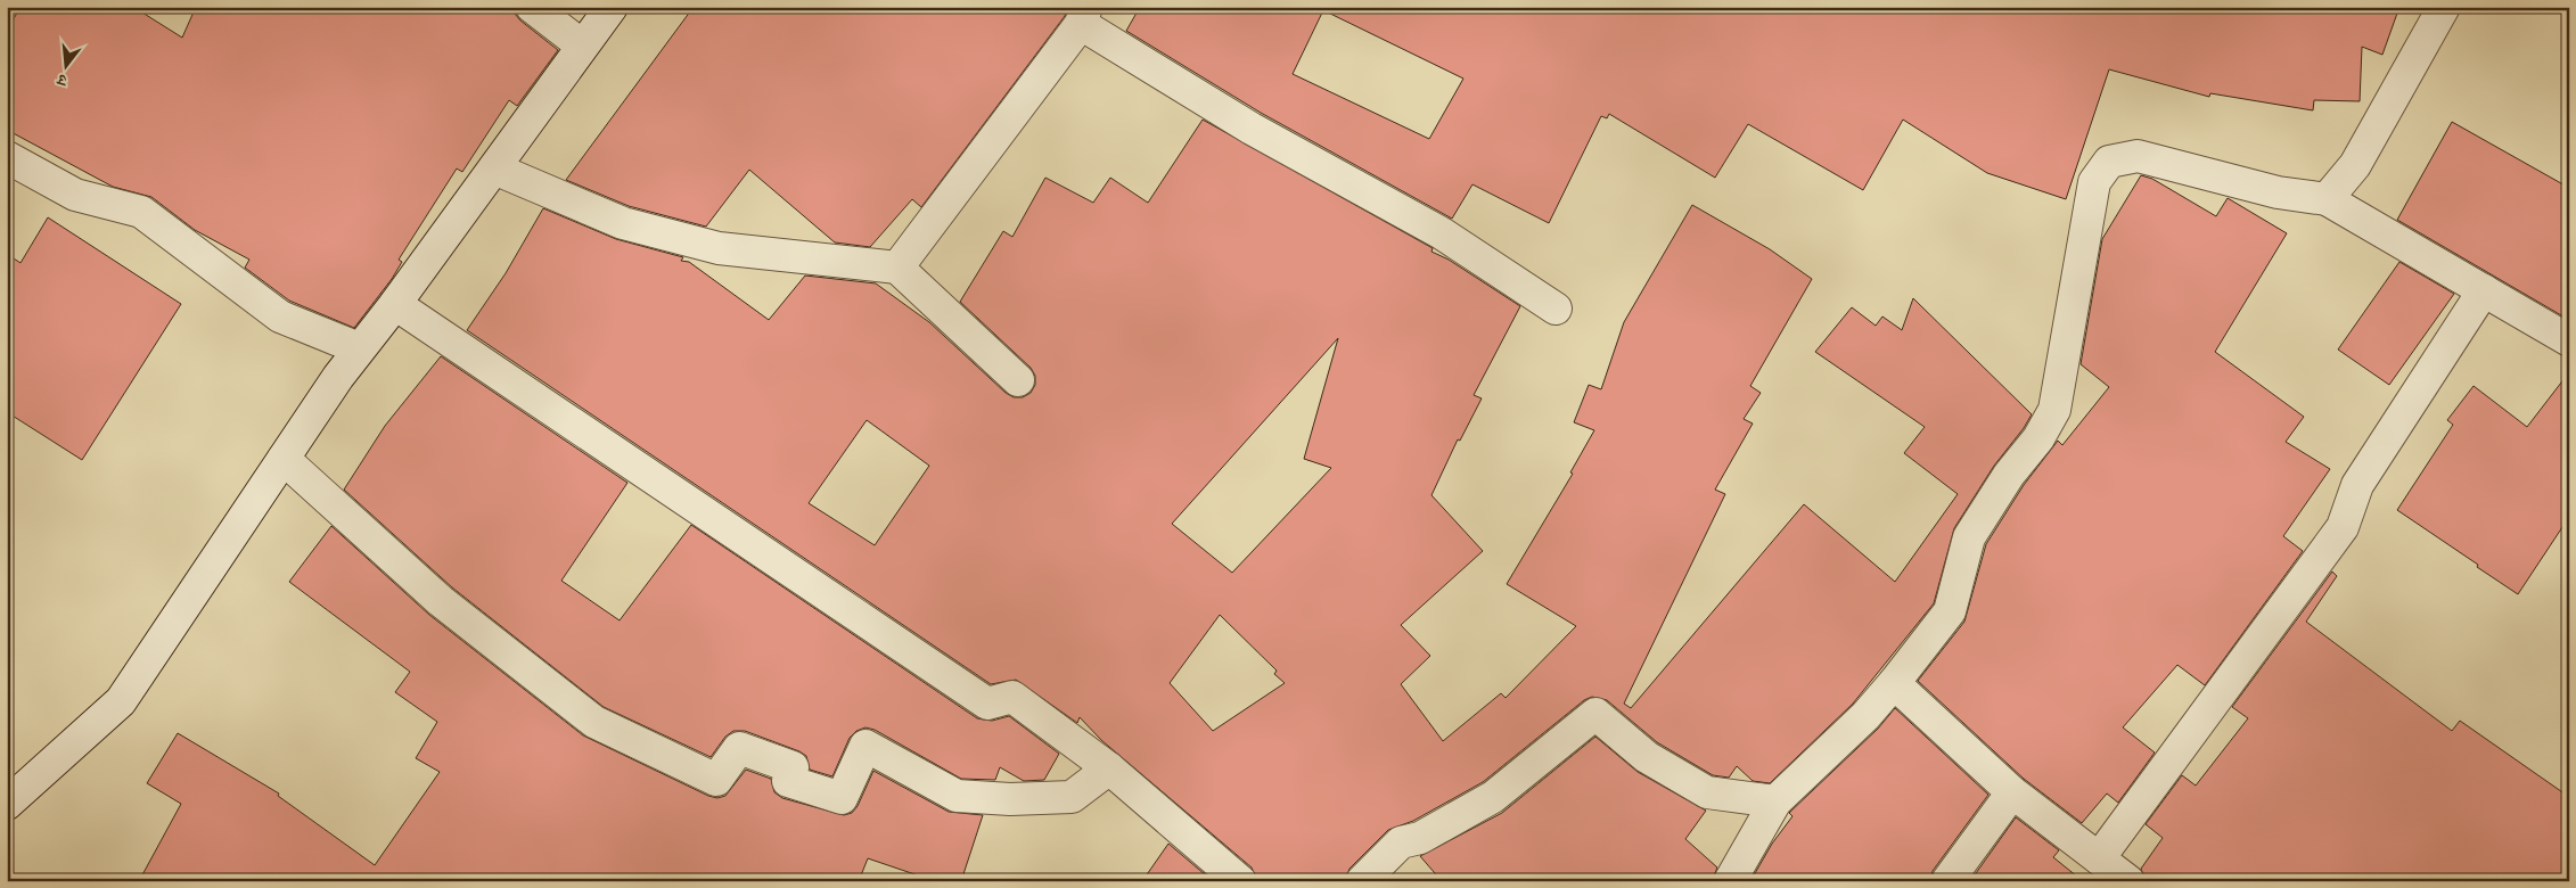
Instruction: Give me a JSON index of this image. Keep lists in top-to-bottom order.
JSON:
{
  "north": "bottom"
}
